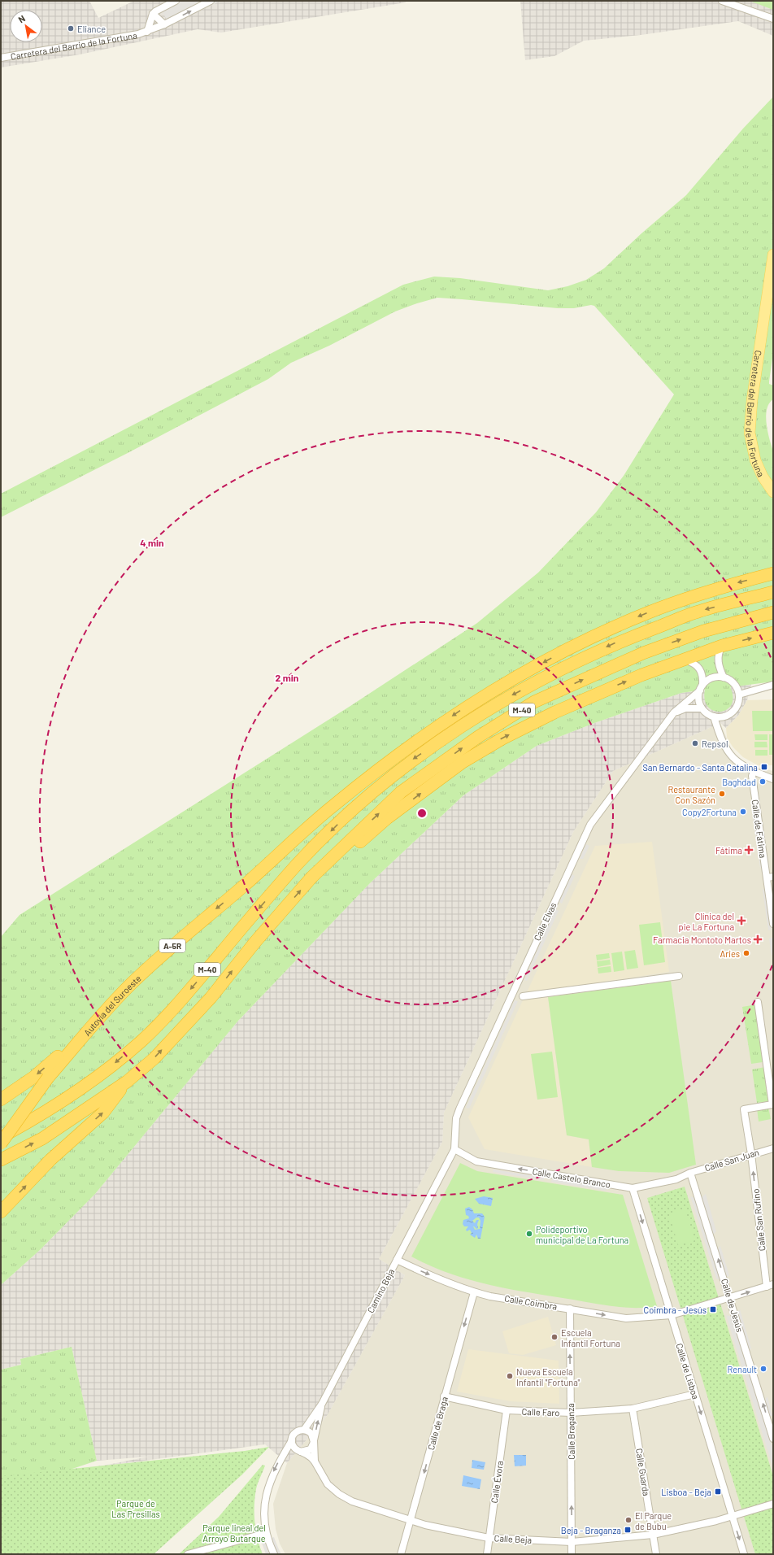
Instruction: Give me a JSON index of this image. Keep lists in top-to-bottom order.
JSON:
{
  "streets": {
    "highway": ["M-40", "A-5R", "Autovía del Suroeste"],
    "main road": ["Carretera del Barrio de la Fortuna"],
    "street": [
      "Calle de Fátima",
      "Calle Elvas",
      "Calle San Juan",
      "Calle Castelo Branco",
      "Calle San Rufino",
      "Camino Beja",
      "Calle Coimbra",
      "Calle de Jesús",
      "Calle de Lisboa",
      "Calle Faro",
      "Calle de Braga",
      "Calle Braganza",
      "Calle Guarda",
      "Calle Évora",
      "Calle Beja"
    ]
  },
  "crossings": [
    ["M-40", "A-5R"],
    ["Calle Elvas", "Calle Castelo Branco"],
    ["Calle Elvas", "Camino Beja"],
    ["A-5R", "Autovía del Suroeste"],
    ["Calle San Juan", "Calle Castelo Branco"],
    ["Calle San Juan", "Calle San Rufino"],
    ["Calle San Juan", "Calle de Jesús"],
    ["Calle Castelo Branco", "Camino Beja"],
    ["Calle Castelo Branco", "Calle de Jesús"],
    ["Calle Castelo Branco", "Calle de Lisboa"],
    ["Calle San Rufino", "Calle Coimbra"],
    ["Camino Beja", "Calle Coimbra"],
    ["Calle Coimbra", "Calle de Jesús"],
    ["Calle Coimbra", "Calle de Lisboa"],
    ["Calle Coimbra", "Calle de Braga"],
    ["Calle Coimbra", "Calle Braganza"],
    ["Calle de Lisboa", "Calle Faro"],
    ["Calle de Lisboa", "Calle Beja"],
    ["Calle Faro", "Calle de Braga"],
    ["Calle Faro", "Calle Braganza"],
    ["Calle Faro", "Calle Guarda"],
    ["Calle Faro", "Calle Évora"],
    ["Calle de Braga", "Calle Beja"],
    ["Calle Braganza", "Calle Beja"],
    ["Calle Guarda", "Calle Beja"],
    ["Calle Évora", "Calle Beja"]
  ],
  "one_way": [
    "Calle Castelo Branco",
    "Calle San Rufino",
    "Calle Coimbra",
    "Calle de Jesús",
    "Calle de Lisboa",
    "Calle de Braga",
    "Calle Braganza"
  ],
  "parks": ["Parque de Las Presillas", "Parque lineal del Arroyo Butarque"],
  "places": {
    "other": [
      "Eliance",
      "Repsol",
      "Baghdad",
      "Restaurante Con Sazón",
      "Copy2Fortuna",
      "Aries",
      "Polideportivo municipal de La Fortuna",
      "Escuela Infantil Fortuna",
      "Renault",
      "Nueva Escuela Infantil \"Fortuna\"",
      "El Parque de Bubu"
    ],
    "transit": [
      "San Bernardo - Santa Catalina",
      "Coimbra - Jesús",
      "Lisboa - Beja",
      "Beja - Braganza"
    ],
    "health": ["Fátima", "Clínica del pie La Fortuna", "Farmacia Montoto Martos"]
  },
  "north": "top left",
  "rings": ["4 min", "2 min"]
}
